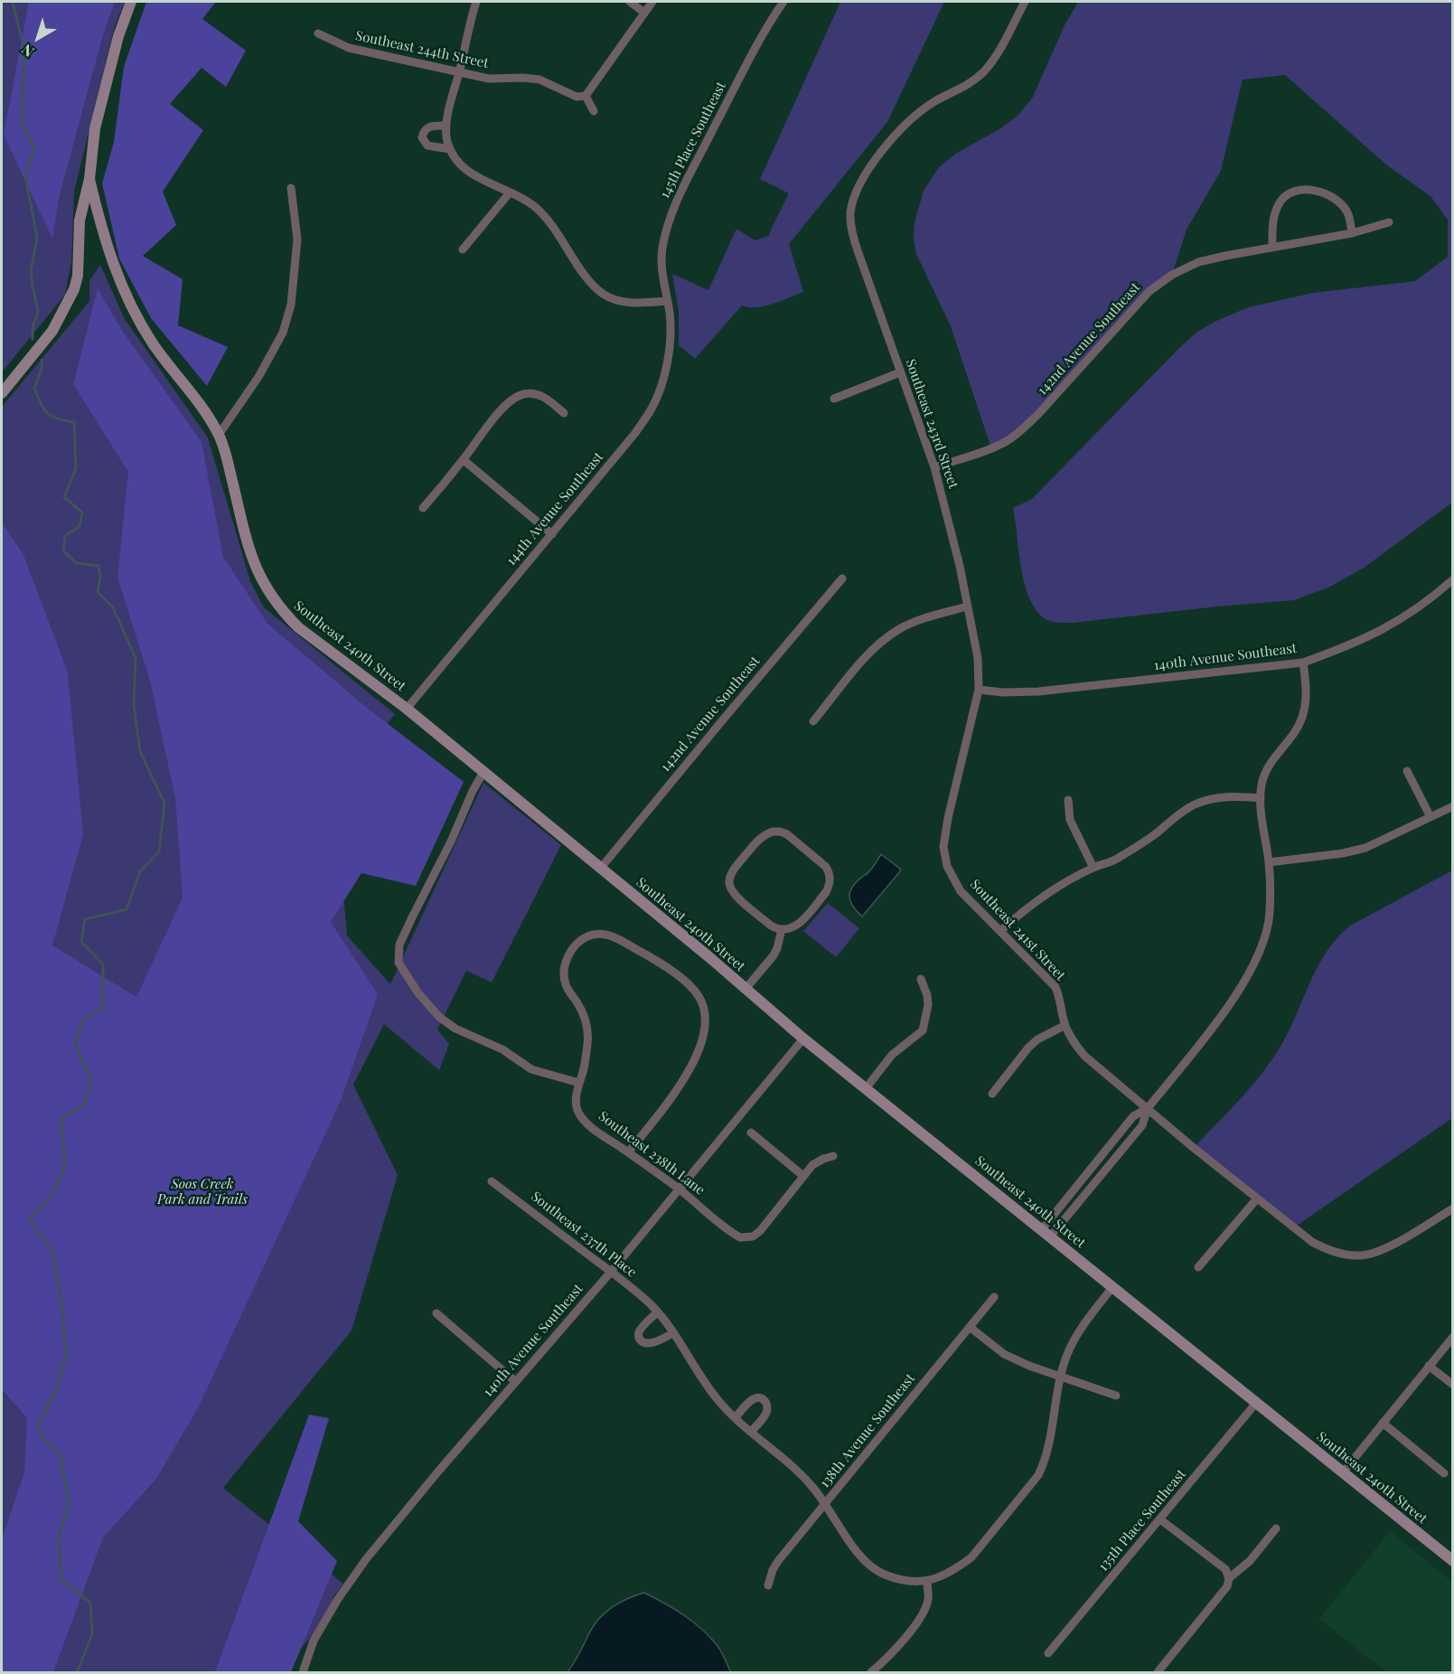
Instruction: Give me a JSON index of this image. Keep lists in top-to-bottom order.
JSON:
{
  "streets": {
    "main road": ["Southeast 240th Street"],
    "street": [
      "Southeast 244th Street",
      "145th Place Southeast",
      "142nd Avenue Southeast",
      "Southeast 243rd Street",
      "144th Avenue Southeast",
      "140th Avenue Southeast",
      "Southeast 241st Street",
      "Southeast 238th Lane",
      "Southeast 237th Place",
      "138th Avenue Southeast",
      "135th Place Southeast"
    ]
  },
  "crossings": [
    ["145th Place Southeast", "144th Avenue Southeast"],
    ["142nd Avenue Southeast", "Southeast 243rd Street"],
    ["142nd Avenue Southeast", "Southeast 240th Street"],
    ["Southeast 243rd Street", "140th Avenue Southeast"],
    ["Southeast 243rd Street", "Southeast 241st Street"],
    ["144th Avenue Southeast", "Southeast 240th Street"],
    ["Southeast 240th Street", "140th Avenue Southeast"],
    ["Southeast 240th Street", "135th Place Southeast"],
    ["140th Avenue Southeast", "Southeast 241st Street"],
    ["140th Avenue Southeast", "Southeast 238th Lane"],
    ["140th Avenue Southeast", "Southeast 237th Place"],
    ["Southeast 237th Place", "138th Avenue Southeast"]
  ],
  "parks": ["Soos Creek Park and Trails"],
  "north": "bottom left"
}
